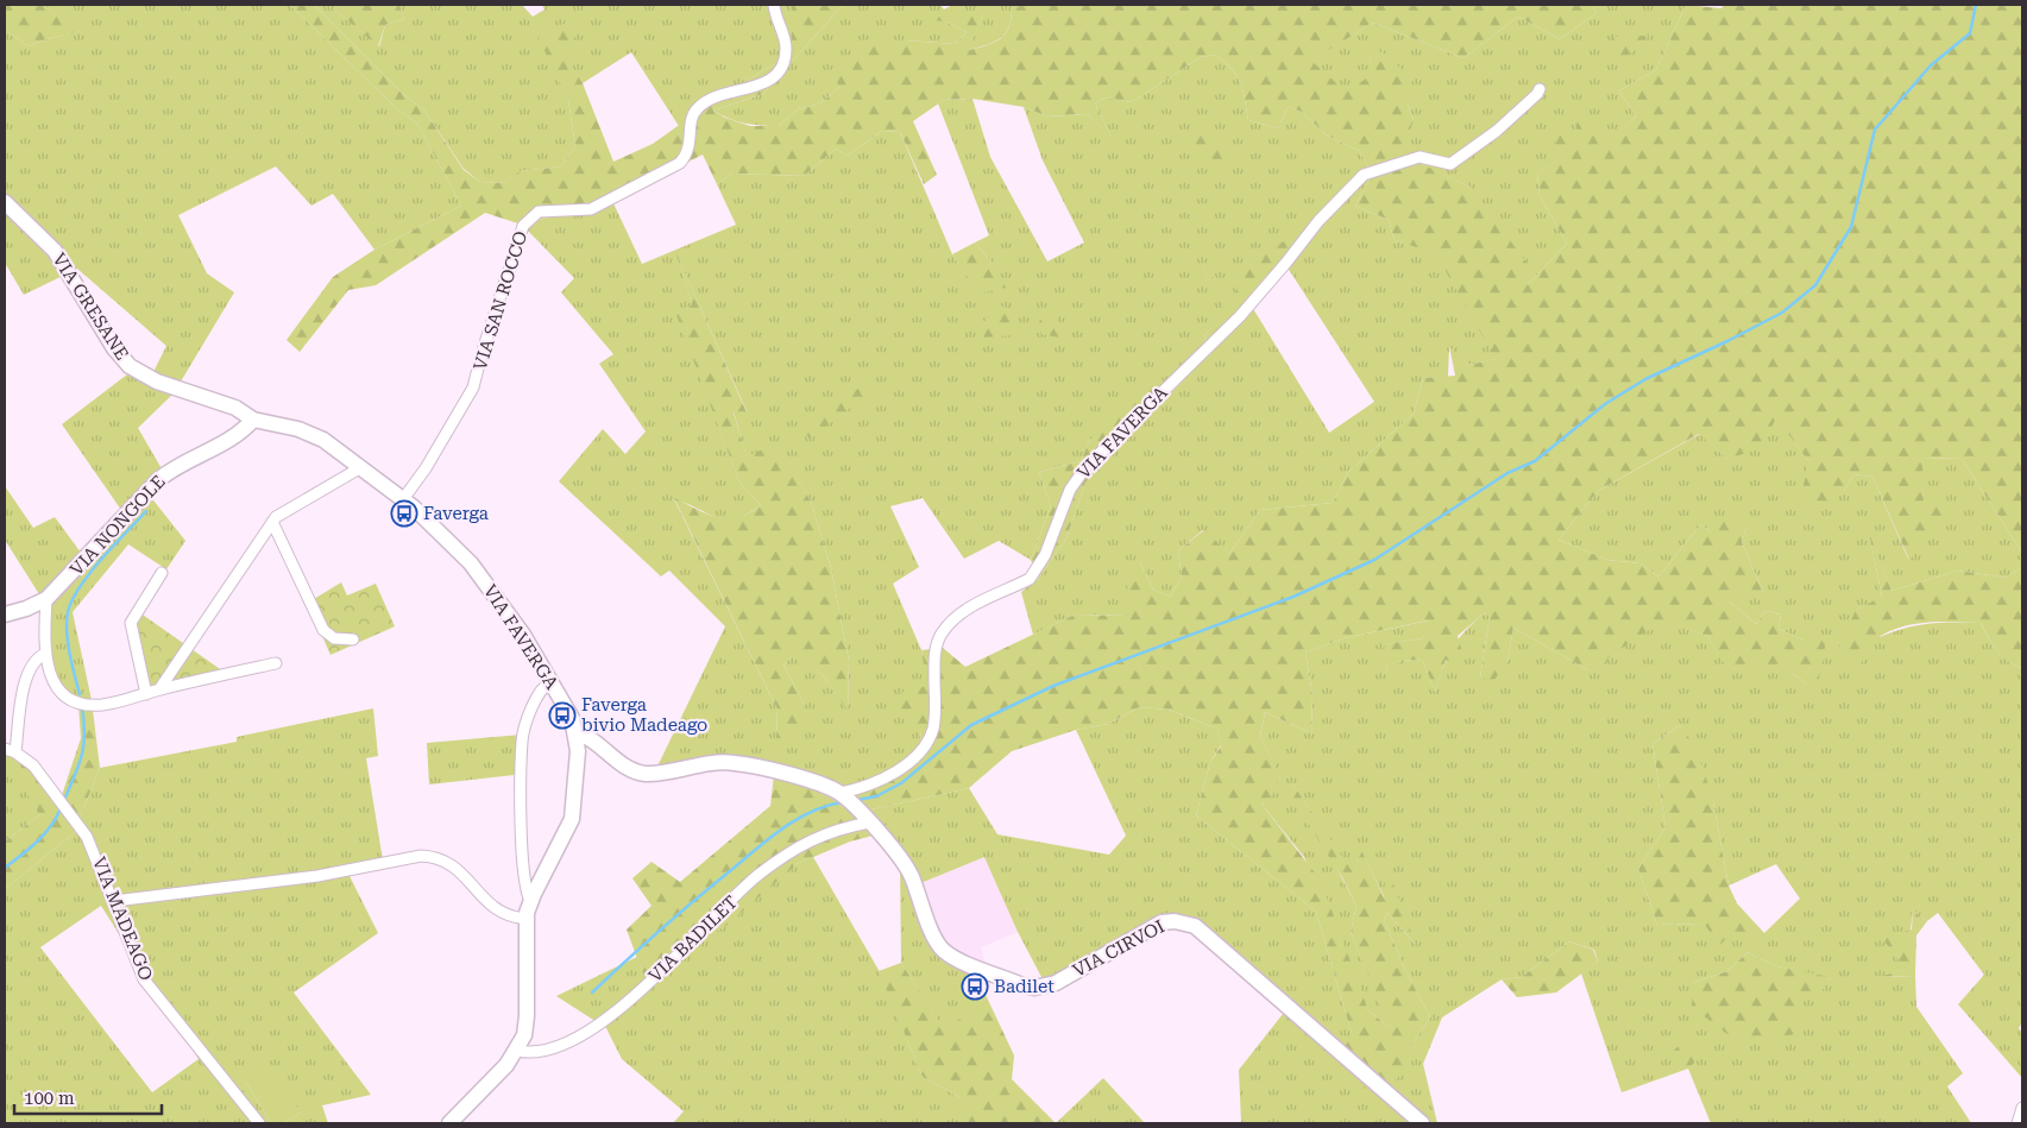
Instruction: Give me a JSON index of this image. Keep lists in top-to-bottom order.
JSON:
{
  "streets": {
    "street": [
      "VIA SAN ROCCO",
      "VIA GRESANE",
      "VIA FAVERGA",
      "VIA NONGOLE",
      "VIA MADEAGO",
      "VIA BADILET",
      "VIA CIRVOI"
    ]
  },
  "crossings": [
    ["VIA SAN ROCCO", "VIA FAVERGA"],
    ["VIA GRESANE", "VIA FAVERGA"],
    ["VIA GRESANE", "VIA NONGOLE"],
    ["VIA FAVERGA", "VIA NONGOLE"],
    ["VIA FAVERGA", "VIA CIRVOI"],
    ["VIA BADILET", "VIA CIRVOI"]
  ],
  "places": {
    "bus stop": ["Faverga", "Faverga bivio Madeago", "Badilet"]
  },
  "scale_bar": "100 m"
}
